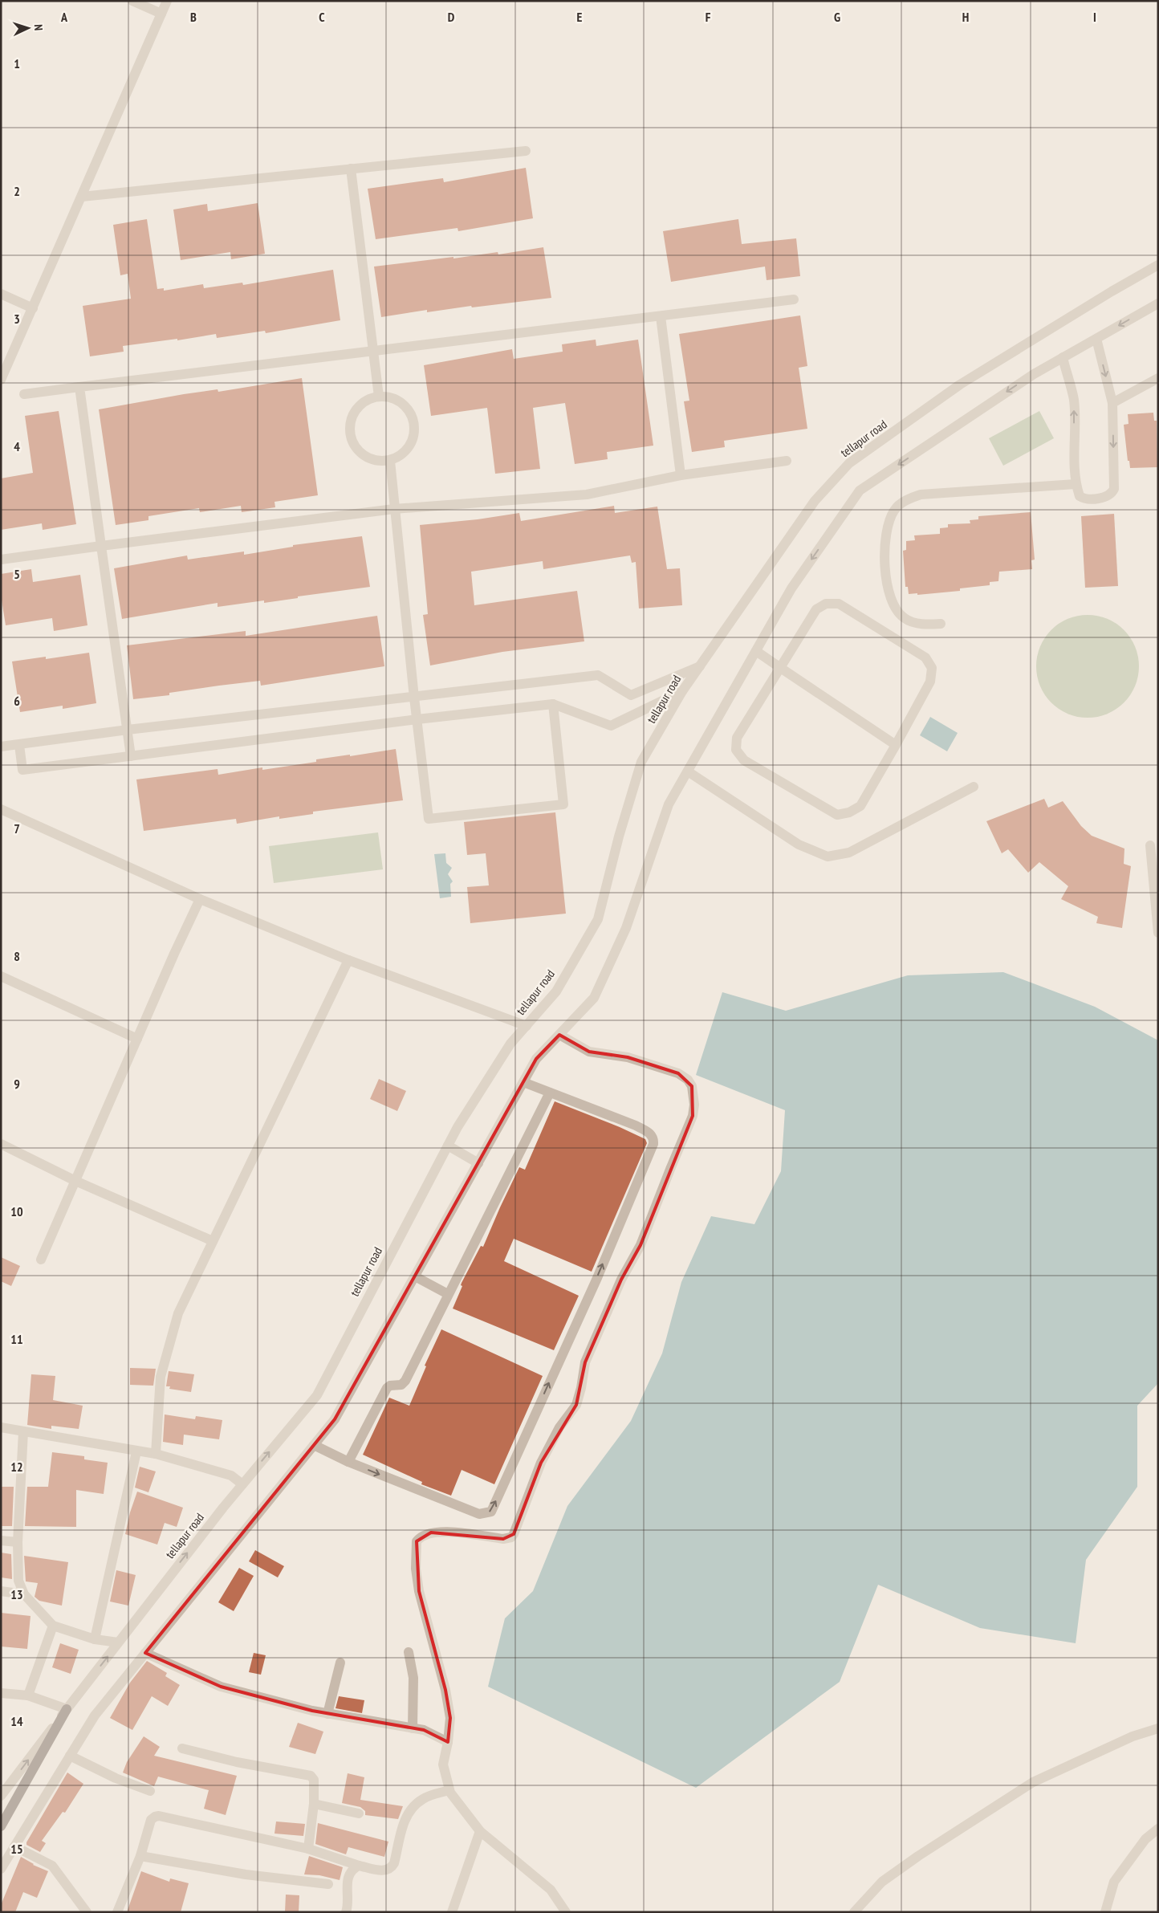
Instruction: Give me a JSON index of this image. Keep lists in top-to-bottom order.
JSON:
{
  "streets": {
    "street": ["tellapur road"]
  },
  "north": "right",
  "grid": {
    "columns": [
      "A",
      "B",
      "C",
      "D",
      "E",
      "F",
      "G",
      "H",
      "I"
    ],
    "rows": [
      "1",
      "2",
      "3",
      "4",
      "5",
      "6",
      "7",
      "8",
      "9",
      "10",
      "11",
      "12",
      "13",
      "14",
      "15"
    ]
  }
}
